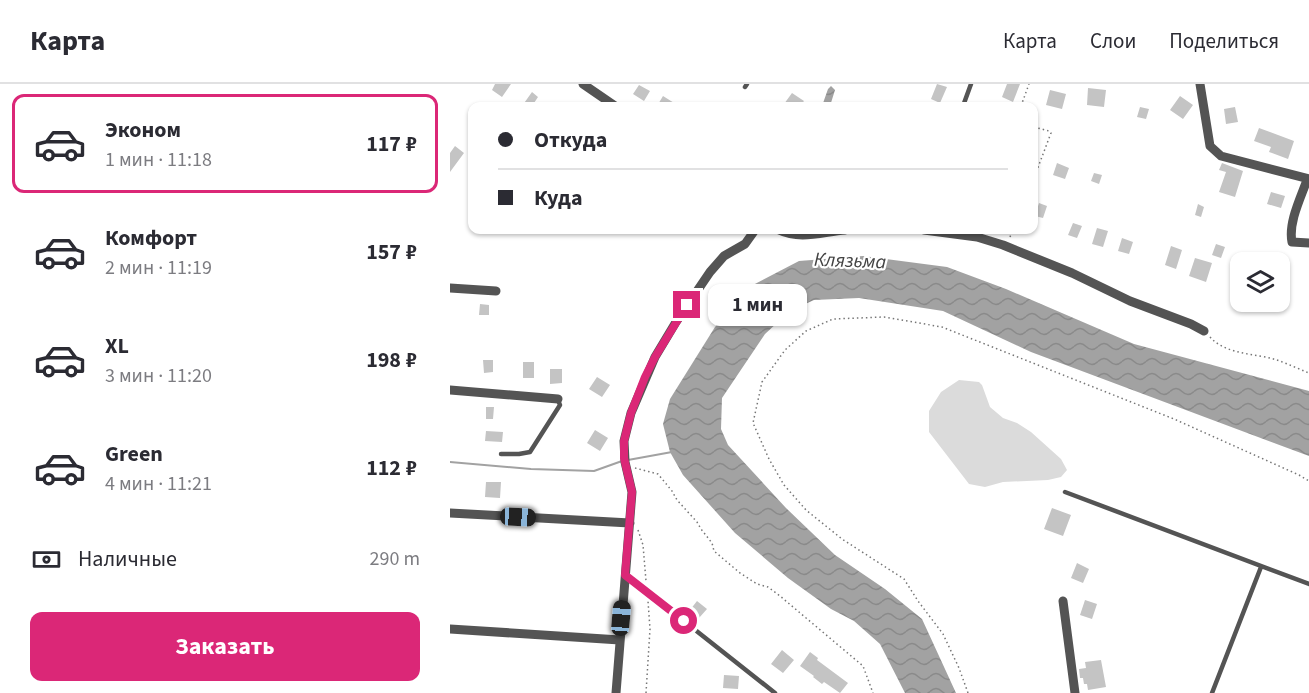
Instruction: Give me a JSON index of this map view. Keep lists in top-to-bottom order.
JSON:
{
  "water": ["Клязьма"],
  "page": {
    "header": "Карта",
    "nav": ["Карта", "Слои", "Поделиться"],
    "list": [
      {
        "name": "Эконом",
        "note": "1 мин · 11:18",
        "value": "117 ₽"
      },
      {
        "name": "Комфорт",
        "note": "2 мин · 11:19",
        "value": "157 ₽"
      },
      {
        "name": "XL",
        "note": "3 мин · 11:20",
        "value": "198 ₽"
      },
      {
        "name": "Green",
        "note": "4 мин · 11:21",
        "value": "112 ₽"
      }
    ],
    "banner": ["Откуда", "Куда"],
    "bubble": "1 мин",
    "pay": ["Наличные", "290 m"],
    "buttons": "Заказать"
  }
}
